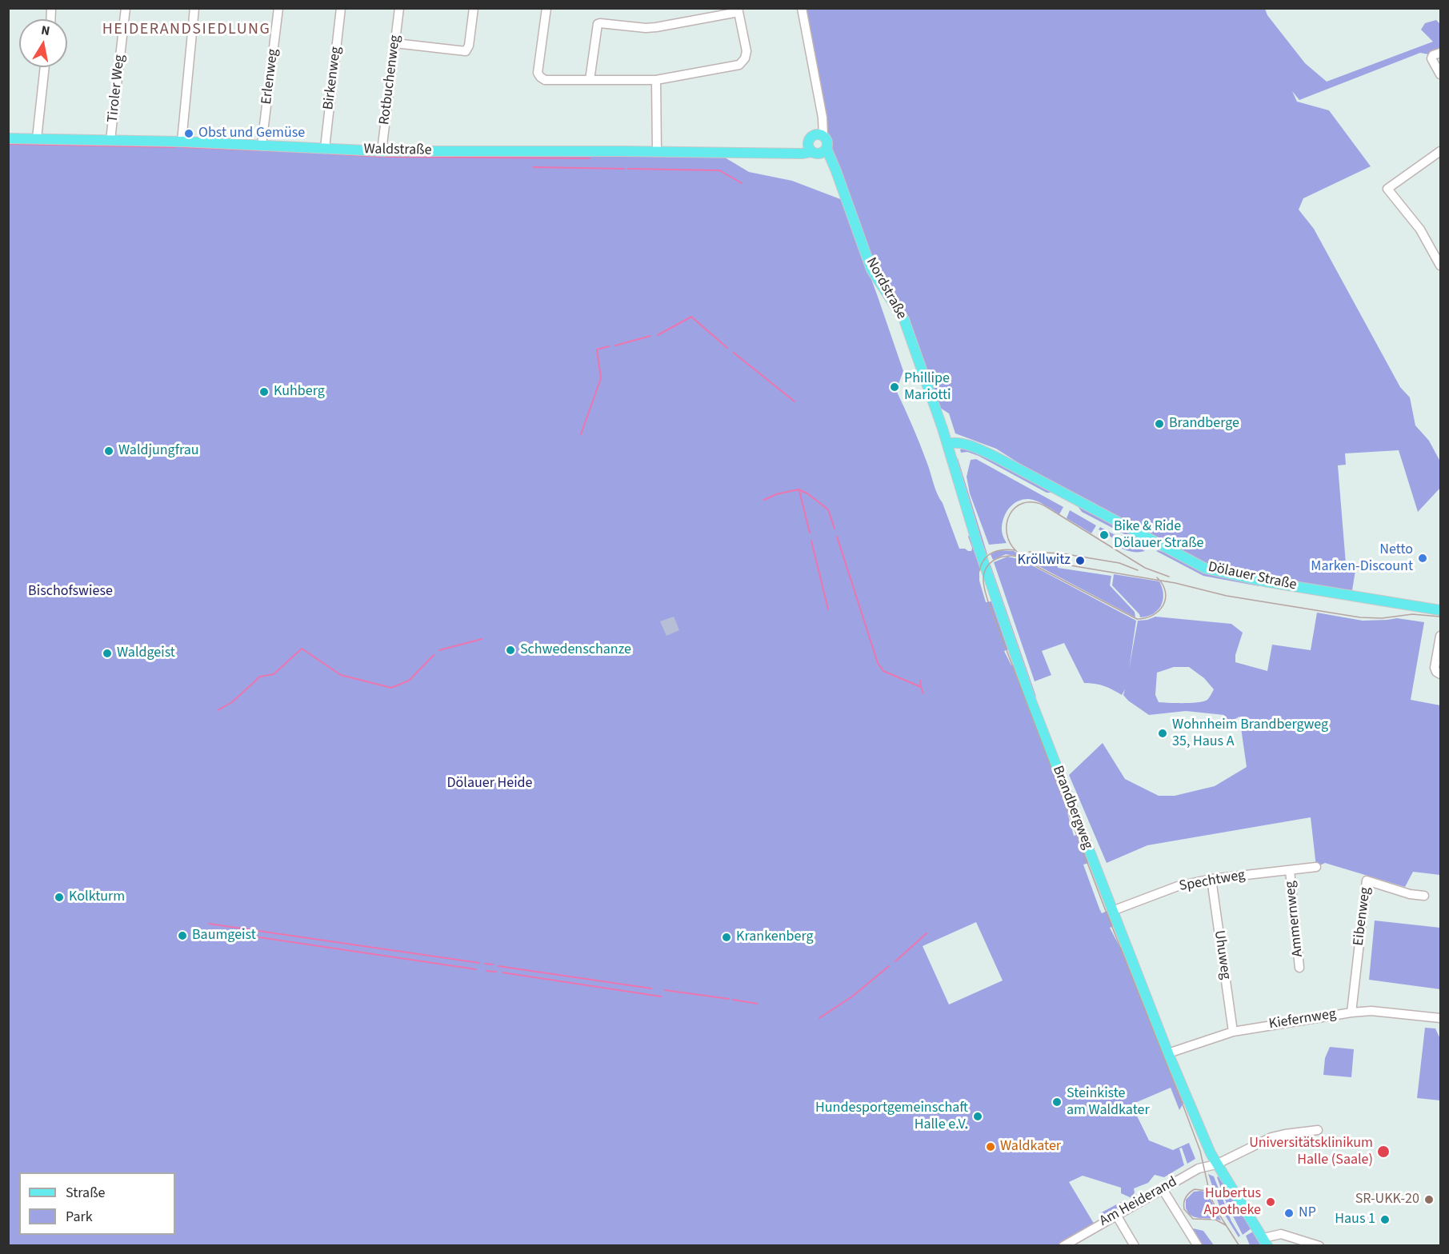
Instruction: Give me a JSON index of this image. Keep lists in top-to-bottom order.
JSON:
{
  "streets": {
    "main road": [
      "Waldstraße",
      "Nordstraße",
      "Dölauer Straße",
      "Brandbergweg"
    ],
    "street": [
      "Erlenweg",
      "Birkenweg",
      "Rotbuchenweg",
      "Tiroler Weg",
      "Spechtweg",
      "Eibenweg",
      "Ammernweg",
      "Uhuweg",
      "Kiefernweg",
      "Am Heiderand"
    ]
  },
  "crossings": [
    ["Erlenweg", "Waldstraße"],
    ["Birkenweg", "Waldstraße"],
    ["Rotbuchenweg", "Waldstraße"],
    ["Tiroler Weg", "Waldstraße"],
    ["Waldstraße", "Nordstraße"],
    ["Nordstraße", "Dölauer Straße"],
    ["Nordstraße", "Brandbergweg"],
    ["Dölauer Straße", "Brandbergweg"],
    ["Brandbergweg", "Spechtweg"],
    ["Brandbergweg", "Kiefernweg"],
    ["Brandbergweg", "Am Heiderand"],
    ["Spechtweg", "Ammernweg"],
    ["Spechtweg", "Uhuweg"],
    ["Eibenweg", "Kiefernweg"],
    ["Uhuweg", "Kiefernweg"]
  ],
  "districts": ["HEIDERANDSIEDLUNG"],
  "parks": ["Bischofswiese", "Dölauer Heide"],
  "places": [
    "Obst und Gemüse",
    "Phillipe Mariotti",
    "Kuhberg",
    "Brandberge",
    "Waldjungfrau",
    "Bike & Ride Dölauer Straße",
    "Netto Marken-Discount",
    "Kröllwitz",
    "Schwedenschanze",
    "Waldgeist",
    "Wohnheim Brandbergweg 35, Haus A",
    "Kolkturm",
    "Baumgeist",
    "Krankenberg",
    "Steinkiste am Waldkater",
    "Hundesportgemeinschaft Halle e.V.",
    "Waldkater",
    "Universitätsklinikum Halle (Saale)",
    "SR-UKK-20",
    "Hubertus Apotheke",
    "NP",
    "Haus 1"
  ],
  "legend": ["Straße", "Park"],
  "north": "top"
}
